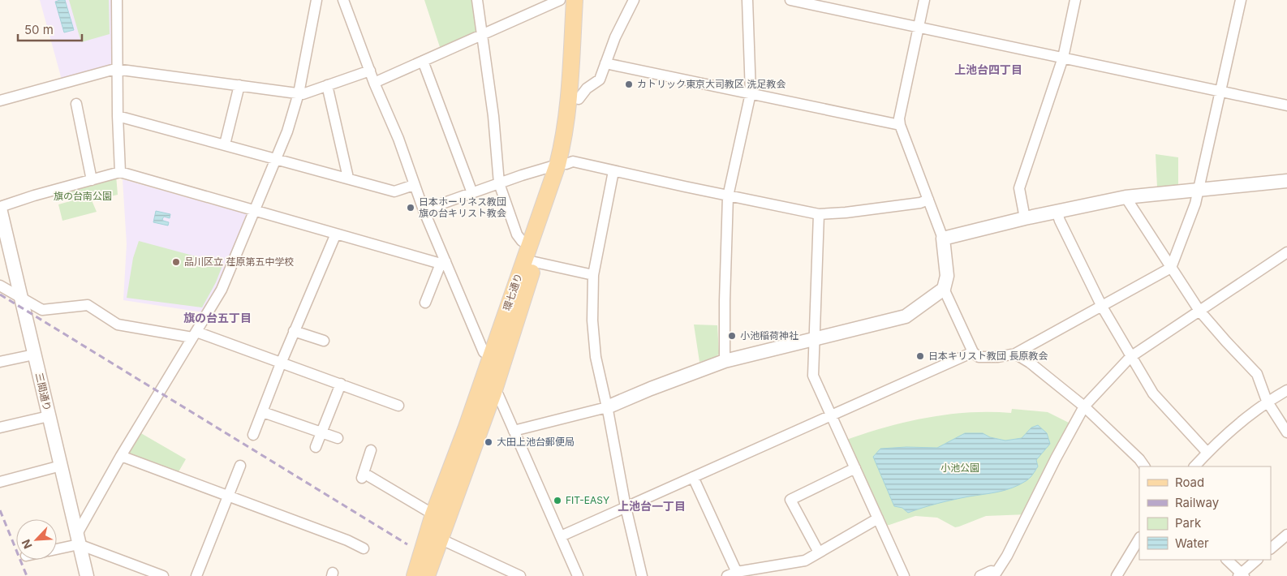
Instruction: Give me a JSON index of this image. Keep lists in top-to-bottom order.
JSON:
{
  "streets": {
    "main road": ["環七通り"],
    "street": ["三間通り"]
  },
  "districts": ["上池台四丁目", "旗の台五丁目", "上池台一丁目"],
  "parks": ["旗の台南公園", "小池公園"],
  "places": [
    "カトリック東京大司教区 洗足教会",
    "日本ホーリネス教団 旗の台キリスト教会",
    "品川区立 荏原第五中学校",
    "小池稲荷神社",
    "日本キリスト教団 長原教会",
    "大田上池台郵便局",
    "FIT-EASY"
  ],
  "legend": [
    "Road",
    "Railway",
    "Park",
    "Water"
  ],
  "scale_bar": "50 m",
  "north": "bottom left"
}
